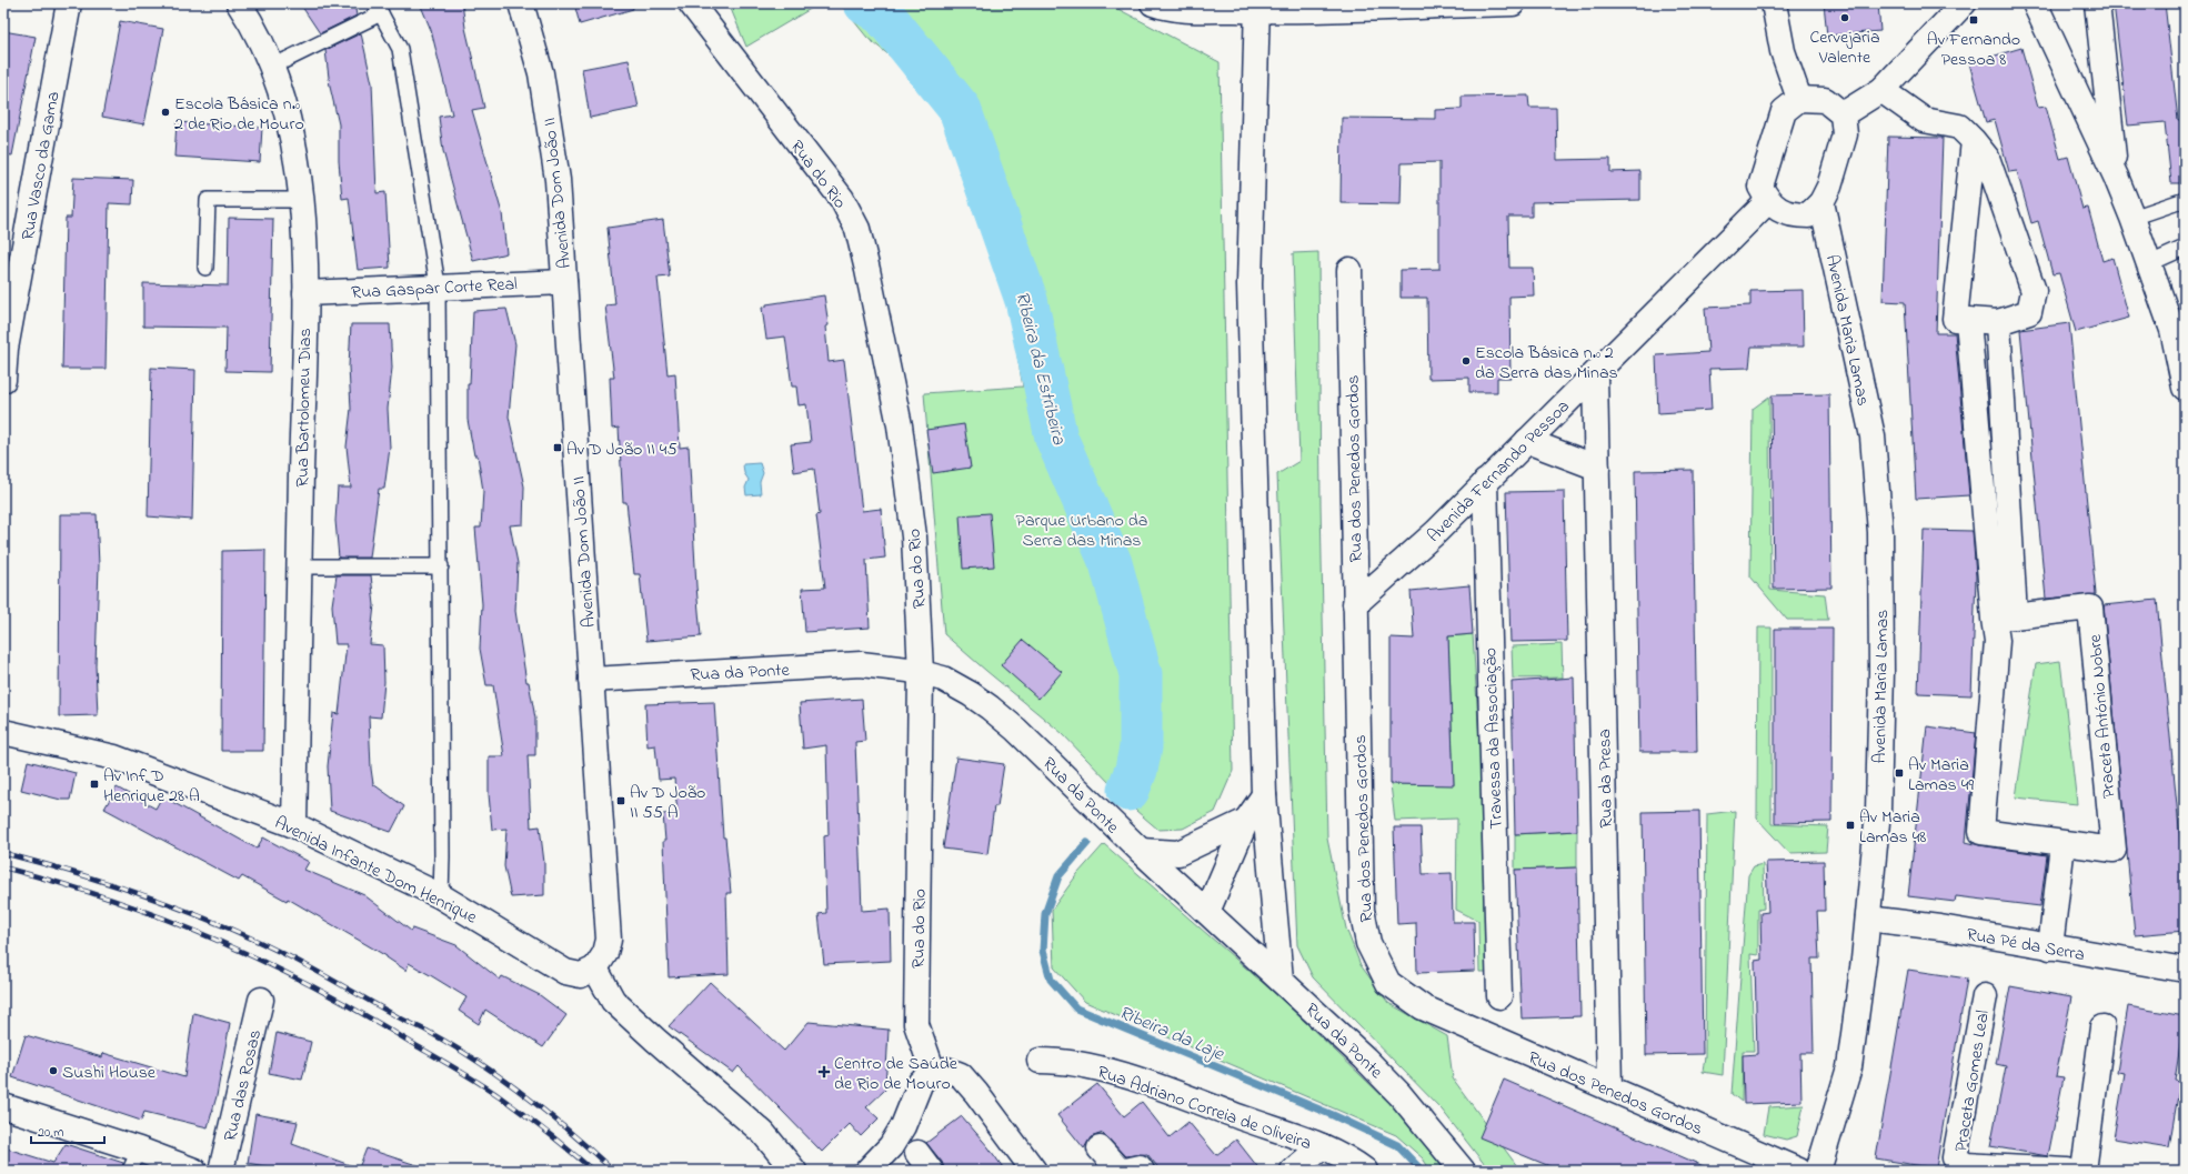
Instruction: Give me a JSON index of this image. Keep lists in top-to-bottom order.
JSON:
{
  "streets": {
    "street": [
      "Rua Vasco da Gama",
      "Rua do Rio",
      "Avenida Dom João II",
      "Rua Gaspar Corte Real",
      "Avenida Maria Lamas",
      "Rua Bartolomeu Dias",
      "Rua dos Penedos Gordos",
      "Avenida Fernando Pessoa",
      "Rua da Ponte",
      "Praceta António Nobre",
      "Travessa da Associação",
      "Rua da Presa",
      "Avenida Infante Dom Henrique",
      "Rua Pé da Serra",
      "Praceta Gomes Leal",
      "Rua das Rosas",
      "Rua Adriano Correia de Oliveira"
    ]
  },
  "crossings": [
    ["Rua do Rio", "Rua da Ponte"],
    ["Avenida Dom João II", "Rua Gaspar Corte Real"],
    ["Avenida Dom João II", "Rua da Ponte"],
    ["Avenida Dom João II", "Avenida Infante Dom Henrique"],
    ["Rua Gaspar Corte Real", "Rua Bartolomeu Dias"],
    ["Avenida Maria Lamas", "Rua Pé da Serra"],
    ["Rua Bartolomeu Dias", "Avenida Infante Dom Henrique"],
    ["Rua dos Penedos Gordos", "Avenida Fernando Pessoa"],
    ["Rua dos Penedos Gordos", "Rua da Presa"],
    ["Avenida Fernando Pessoa", "Travessa da Associação"],
    ["Avenida Fernando Pessoa", "Rua da Presa"]
  ],
  "water": ["Ribeira da Estribeira", "Ribeira da Laje"],
  "parks": ["Parque Urbano da Serra das Minas"],
  "places": {
    "other": [
      "Cervejaria Valente",
      "Escola Básica n.º 2 de Rio de Mouro",
      "Escola Básica n.º 2 da Serra das Minas",
      "Sushi House"
    ],
    "transit": [
      "Av Fernando Pessoa 8",
      "Av D João II 45",
      "Av Maria Lamas 49",
      "Av Inf D Henrique 28 A",
      "Av D João II 55 A",
      "Av Maria Lamas 48"
    ],
    "health": ["Centro de Saúde de Rio de Mouro"]
  },
  "scale_bar": "20 m"
}
